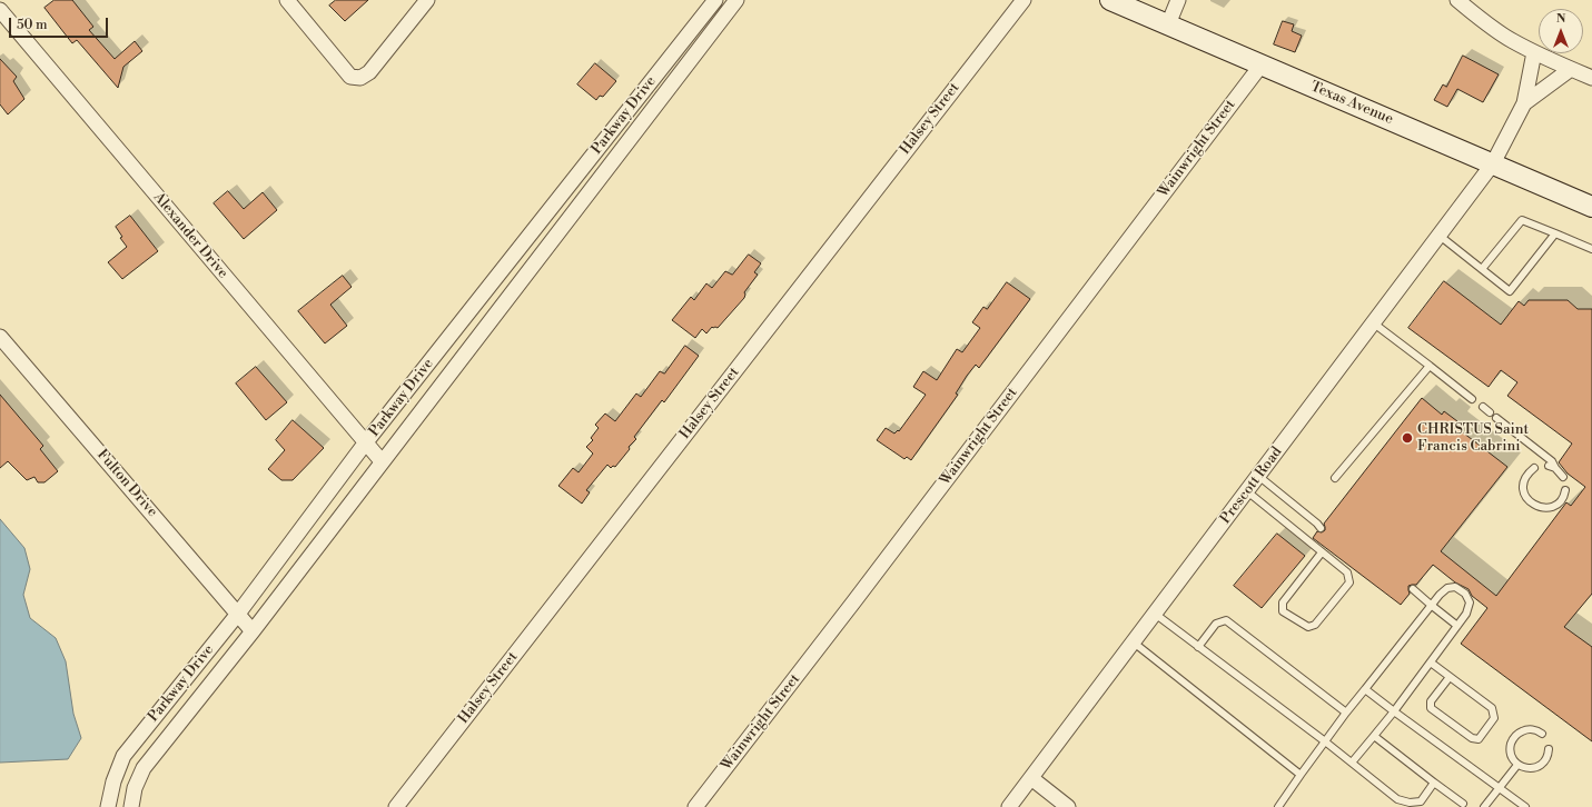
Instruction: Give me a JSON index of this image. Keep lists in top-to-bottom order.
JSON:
{
  "streets": {
    "street": [
      "Texas Avenue",
      "Parkway Drive",
      "Halsey Street",
      "Wainwright Street",
      "Alexander Drive",
      "Fulton Drive",
      "Prescott Road"
    ]
  },
  "crossings": [
    ["Texas Avenue", "Wainwright Street"],
    ["Texas Avenue", "Prescott Road"],
    ["Parkway Drive", "Alexander Drive"],
    ["Parkway Drive", "Fulton Drive"]
  ],
  "places": ["CHRISTUS Saint Francis Cabrini"],
  "scale_bar": "50 m",
  "north": "top"
}
